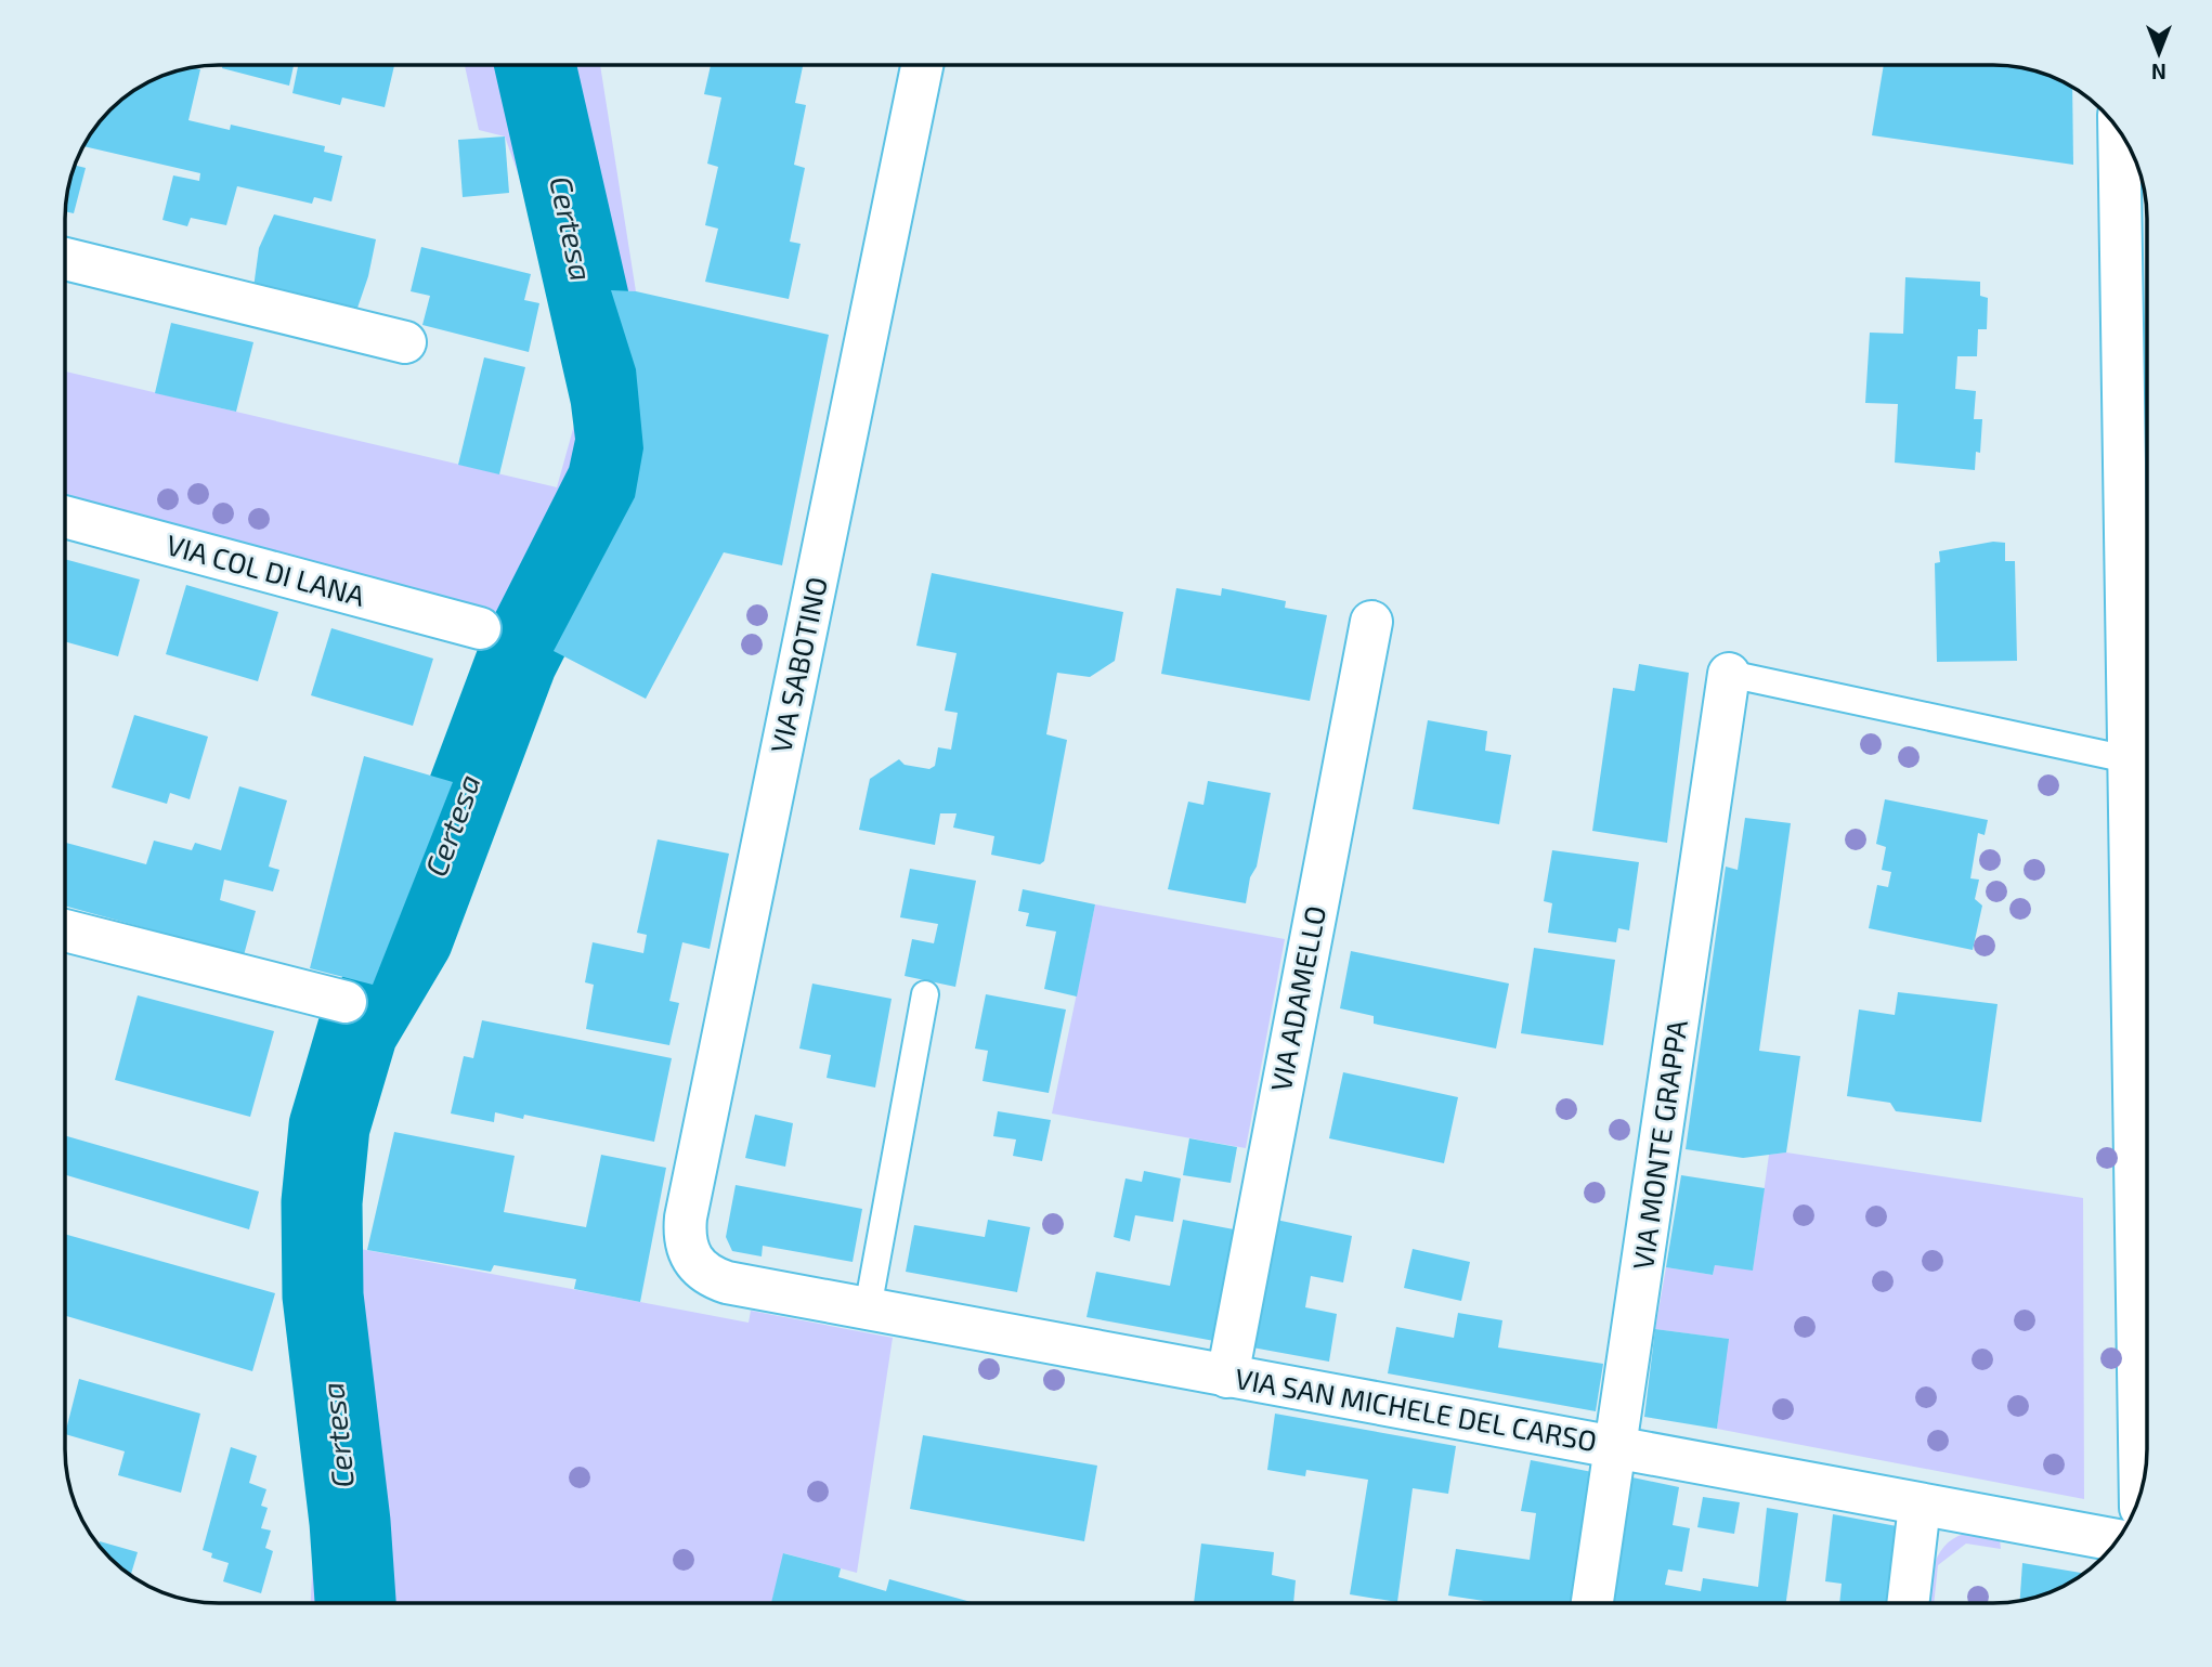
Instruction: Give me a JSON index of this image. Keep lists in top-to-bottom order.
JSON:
{
  "streets": {
    "street": [
      "VIA COL DI LANA",
      "VIA SABOTINO",
      "VIA ADAMELLO",
      "VIA MONTE GRAPPA",
      "VIA SAN MICHELE DEL CARSO"
    ]
  },
  "crossings": [
    ["VIA SABOTINO", "VIA SAN MICHELE DEL CARSO"],
    ["VIA ADAMELLO", "VIA SAN MICHELE DEL CARSO"],
    ["VIA MONTE GRAPPA", "VIA SAN MICHELE DEL CARSO"]
  ],
  "water": ["Certesa"],
  "north": "bottom"
}
